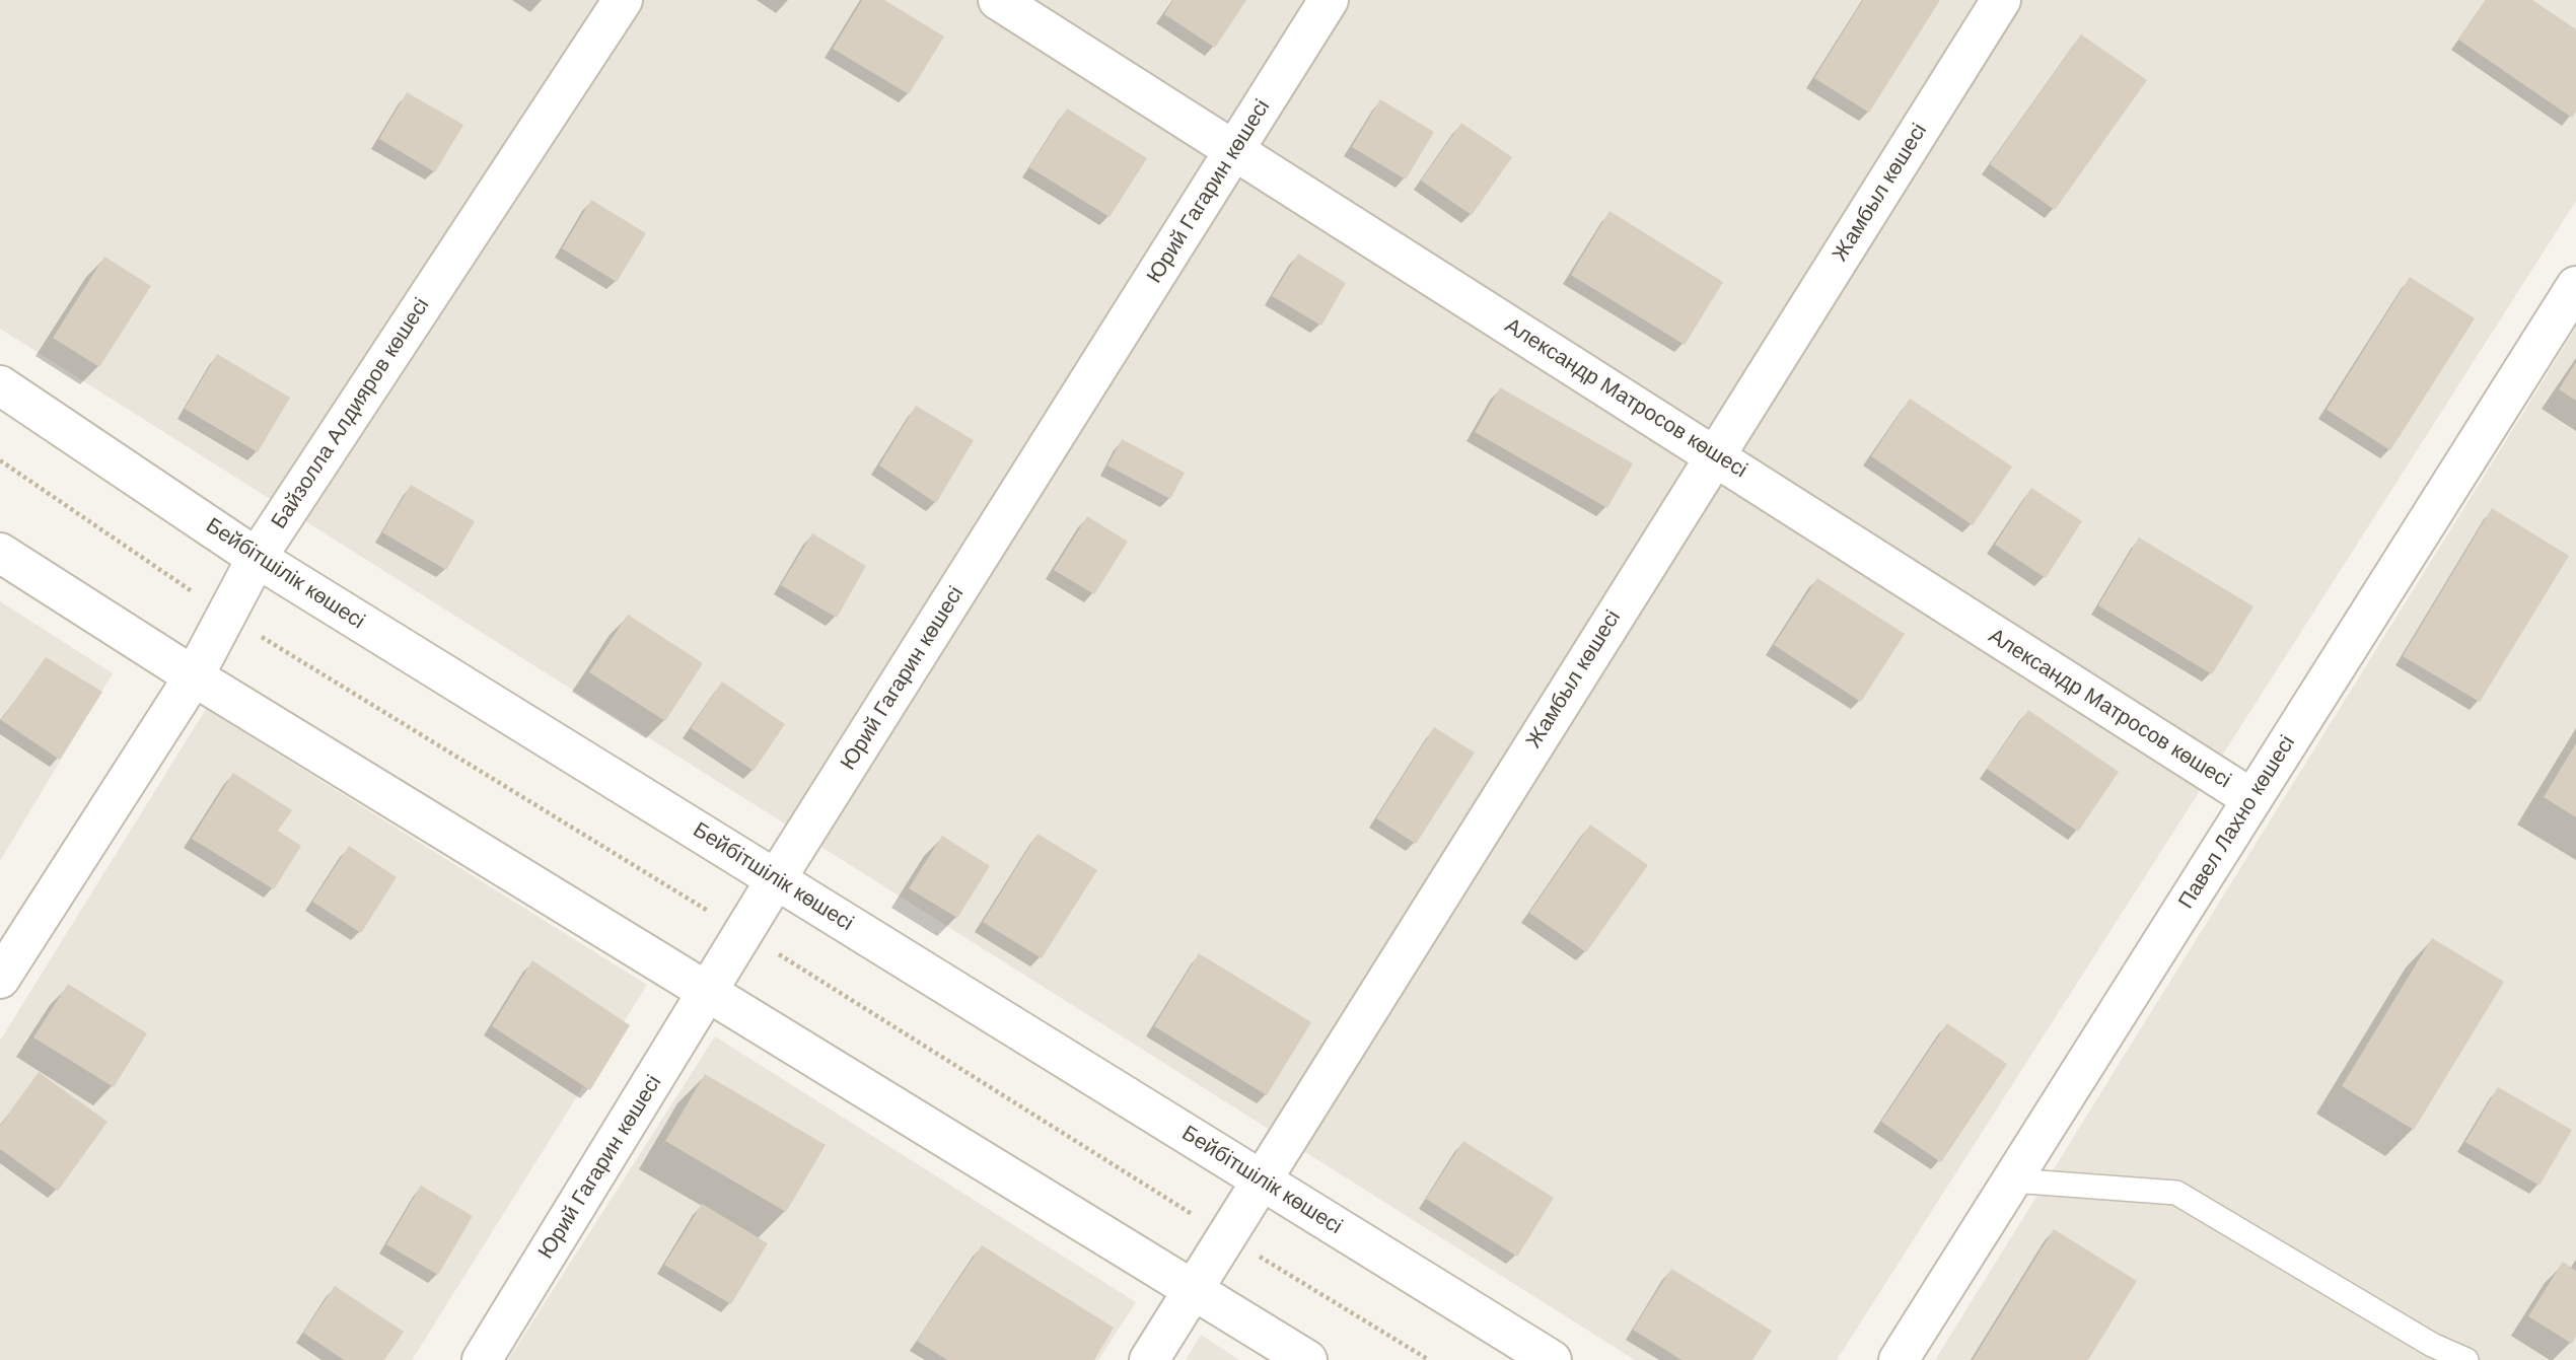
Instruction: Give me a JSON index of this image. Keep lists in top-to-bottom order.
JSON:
{
  "streets": {
    "street": [
      "Юрий Гагарин көшесі",
      "Жамбыл көшесі",
      "Александр Матросов көшесі",
      "Байзолла Алдияров көшесі",
      "Бейбітшілік көшесі",
      "Павел Лахно көшесі"
    ]
  },
  "crossings": [
    ["Юрий Гагарин көшесі", "Александр Матросов көшесі"],
    ["Юрий Гагарин көшесі", "Бейбітшілік көшесі"],
    ["Жамбыл көшесі", "Александр Матросов көшесі"],
    ["Жамбыл көшесі", "Бейбітшілік көшесі"],
    ["Александр Матросов көшесі", "Павел Лахно көшесі"],
    ["Байзолла Алдияров көшесі", "Бейбітшілік көшесі"]
  ]
}
